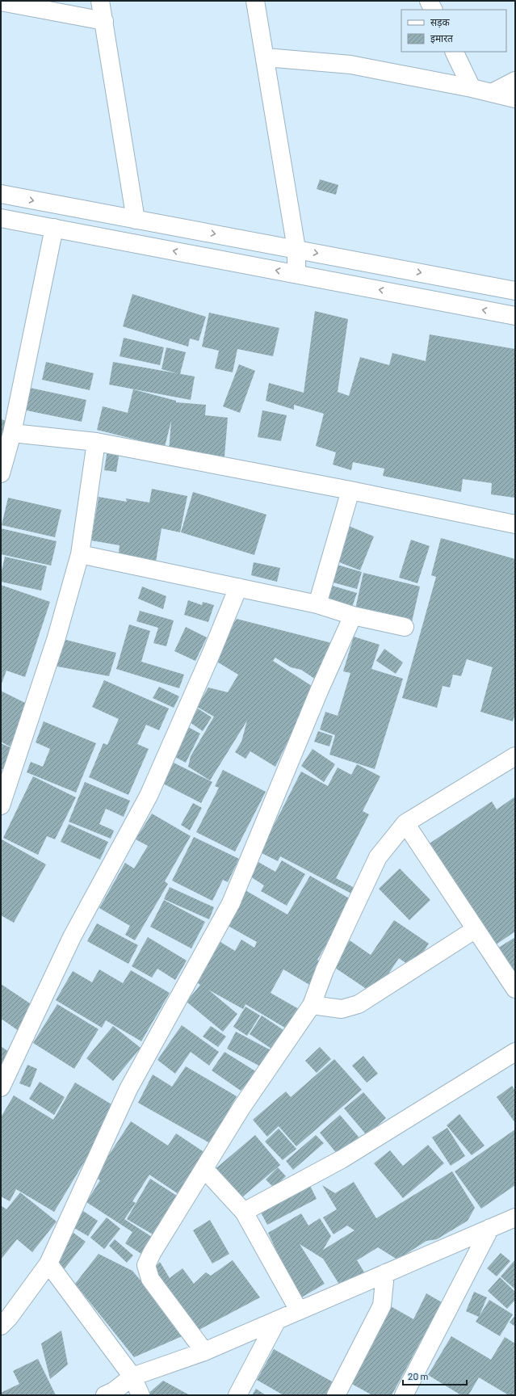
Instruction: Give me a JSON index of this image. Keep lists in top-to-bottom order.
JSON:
{
  "legend": ["सड़क", "इमारत"],
  "scale_bar": "20 m"
}
